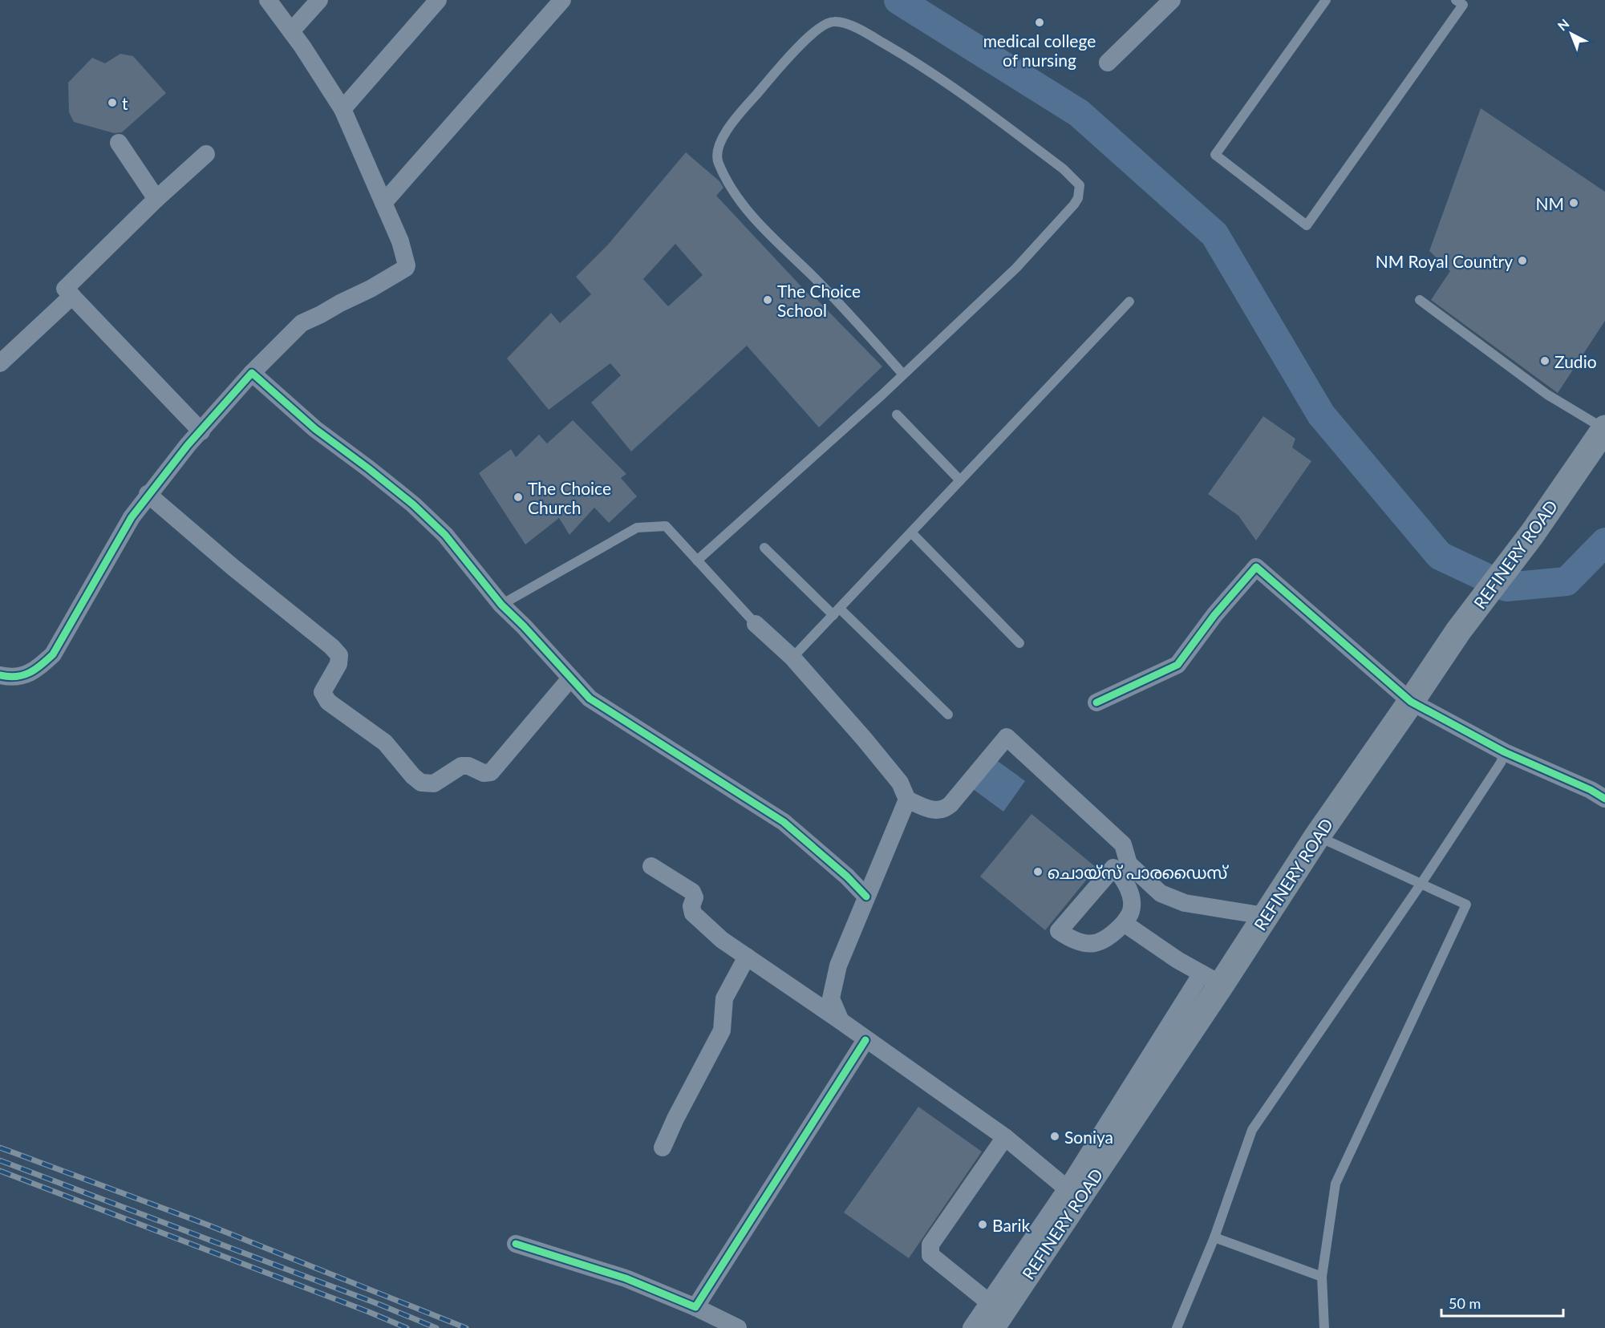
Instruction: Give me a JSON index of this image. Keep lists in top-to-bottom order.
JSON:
{
  "streets": {
    "highway": ["REFINERY ROAD"]
  },
  "places": [
    "medical college of nursing",
    "t",
    "NM",
    "NM Royal Country",
    "The Choice School",
    "Zudio",
    "The Choice Church",
    "ചൊയ്സ് പാരഡൈസ്",
    "Soniya",
    "Barik"
  ],
  "scale_bar": "50 m",
  "north": "top left"
}
